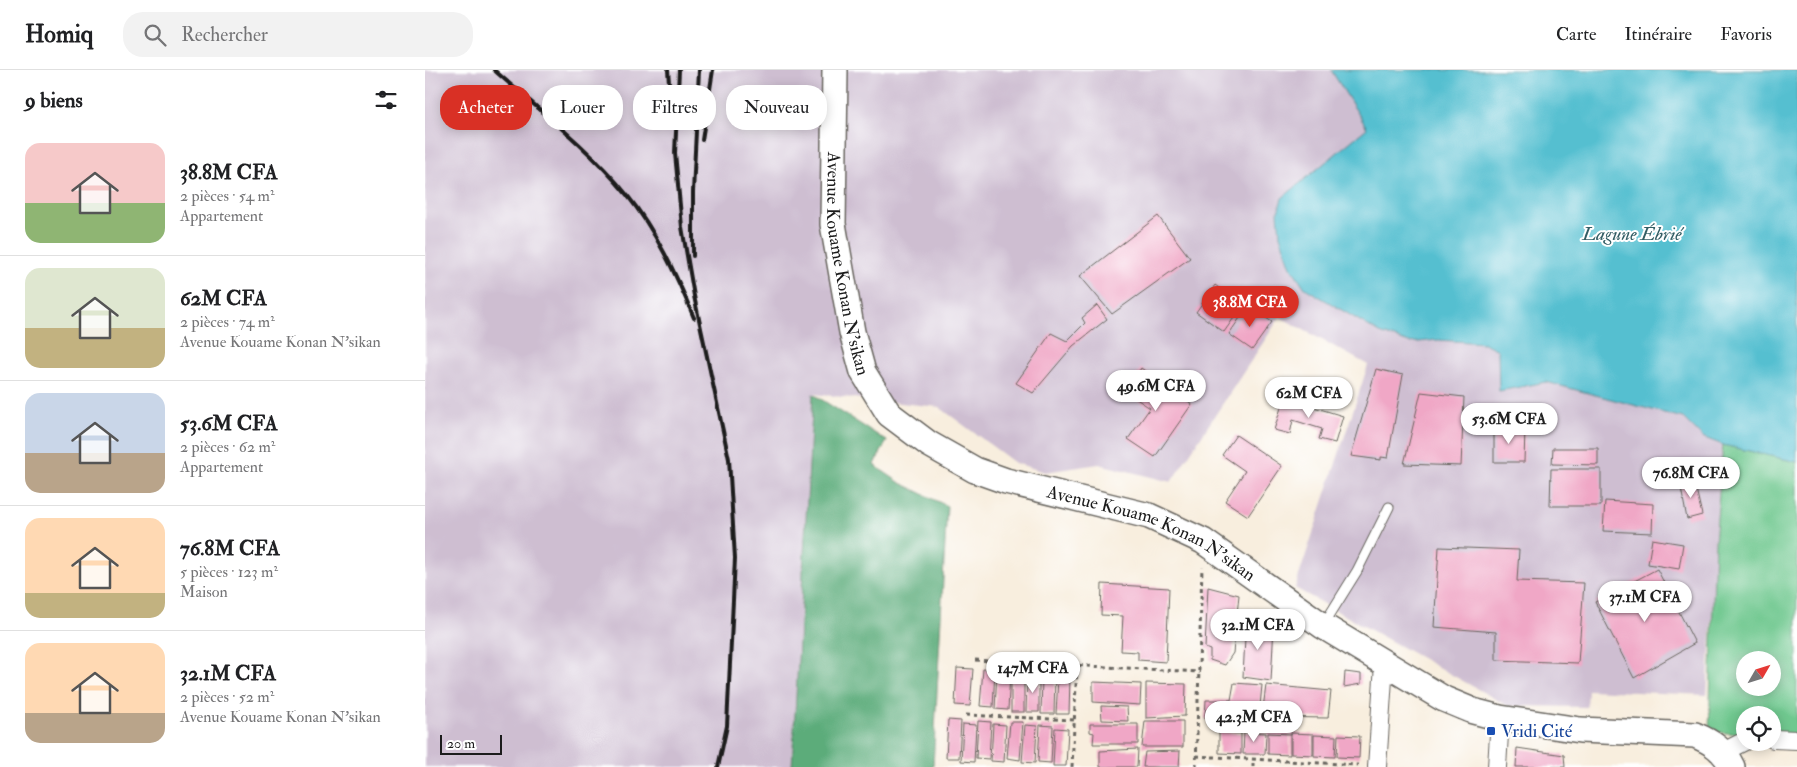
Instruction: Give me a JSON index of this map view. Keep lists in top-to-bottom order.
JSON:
{
  "streets": {
    "street": ["Avenue Kouame Konan N'sikan"]
  },
  "water": ["Lagune Ébrié"],
  "places": {
    "transit": ["Vridi Cité"]
  },
  "scale_bar": "20 m",
  "north": "top right",
  "page": {
    "header": "Homiq",
    "search": "Rechercher",
    "nav": ["Carte", "Itinéraire", "Favoris"],
    "heading": "9 biens",
    "chip": [
      "Acheter",
      "Louer",
      "Filtres",
      "Nouveau"
    ],
    "list": [
      {
        "name": "38.8M CFA",
        "note": "2 pièces · 54 m² · Appartement"
      },
      {
        "name": "62M CFA",
        "note": "2 pièces · 74 m² · Avenue Kouame Konan N'sikan"
      },
      {
        "name": "53.6M CFA",
        "note": "2 pièces · 62 m² · Appartement"
      },
      {
        "name": "76.8M CFA",
        "note": "5 pièces · 123 m² · Maison"
      },
      {
        "name": "32.1M CFA",
        "note": "2 pièces · 52 m² · Avenue Kouame Konan N'sikan"
      }
    ],
    "price": [
      "38.8M CFA",
      "49.6M CFA",
      "62M CFA",
      "53.6M CFA",
      "76.8M CFA",
      "37.1M CFA",
      "32.1M CFA",
      "147M CFA",
      "42.3M CFA"
    ],
    "scale": "20 m"
  }
}
